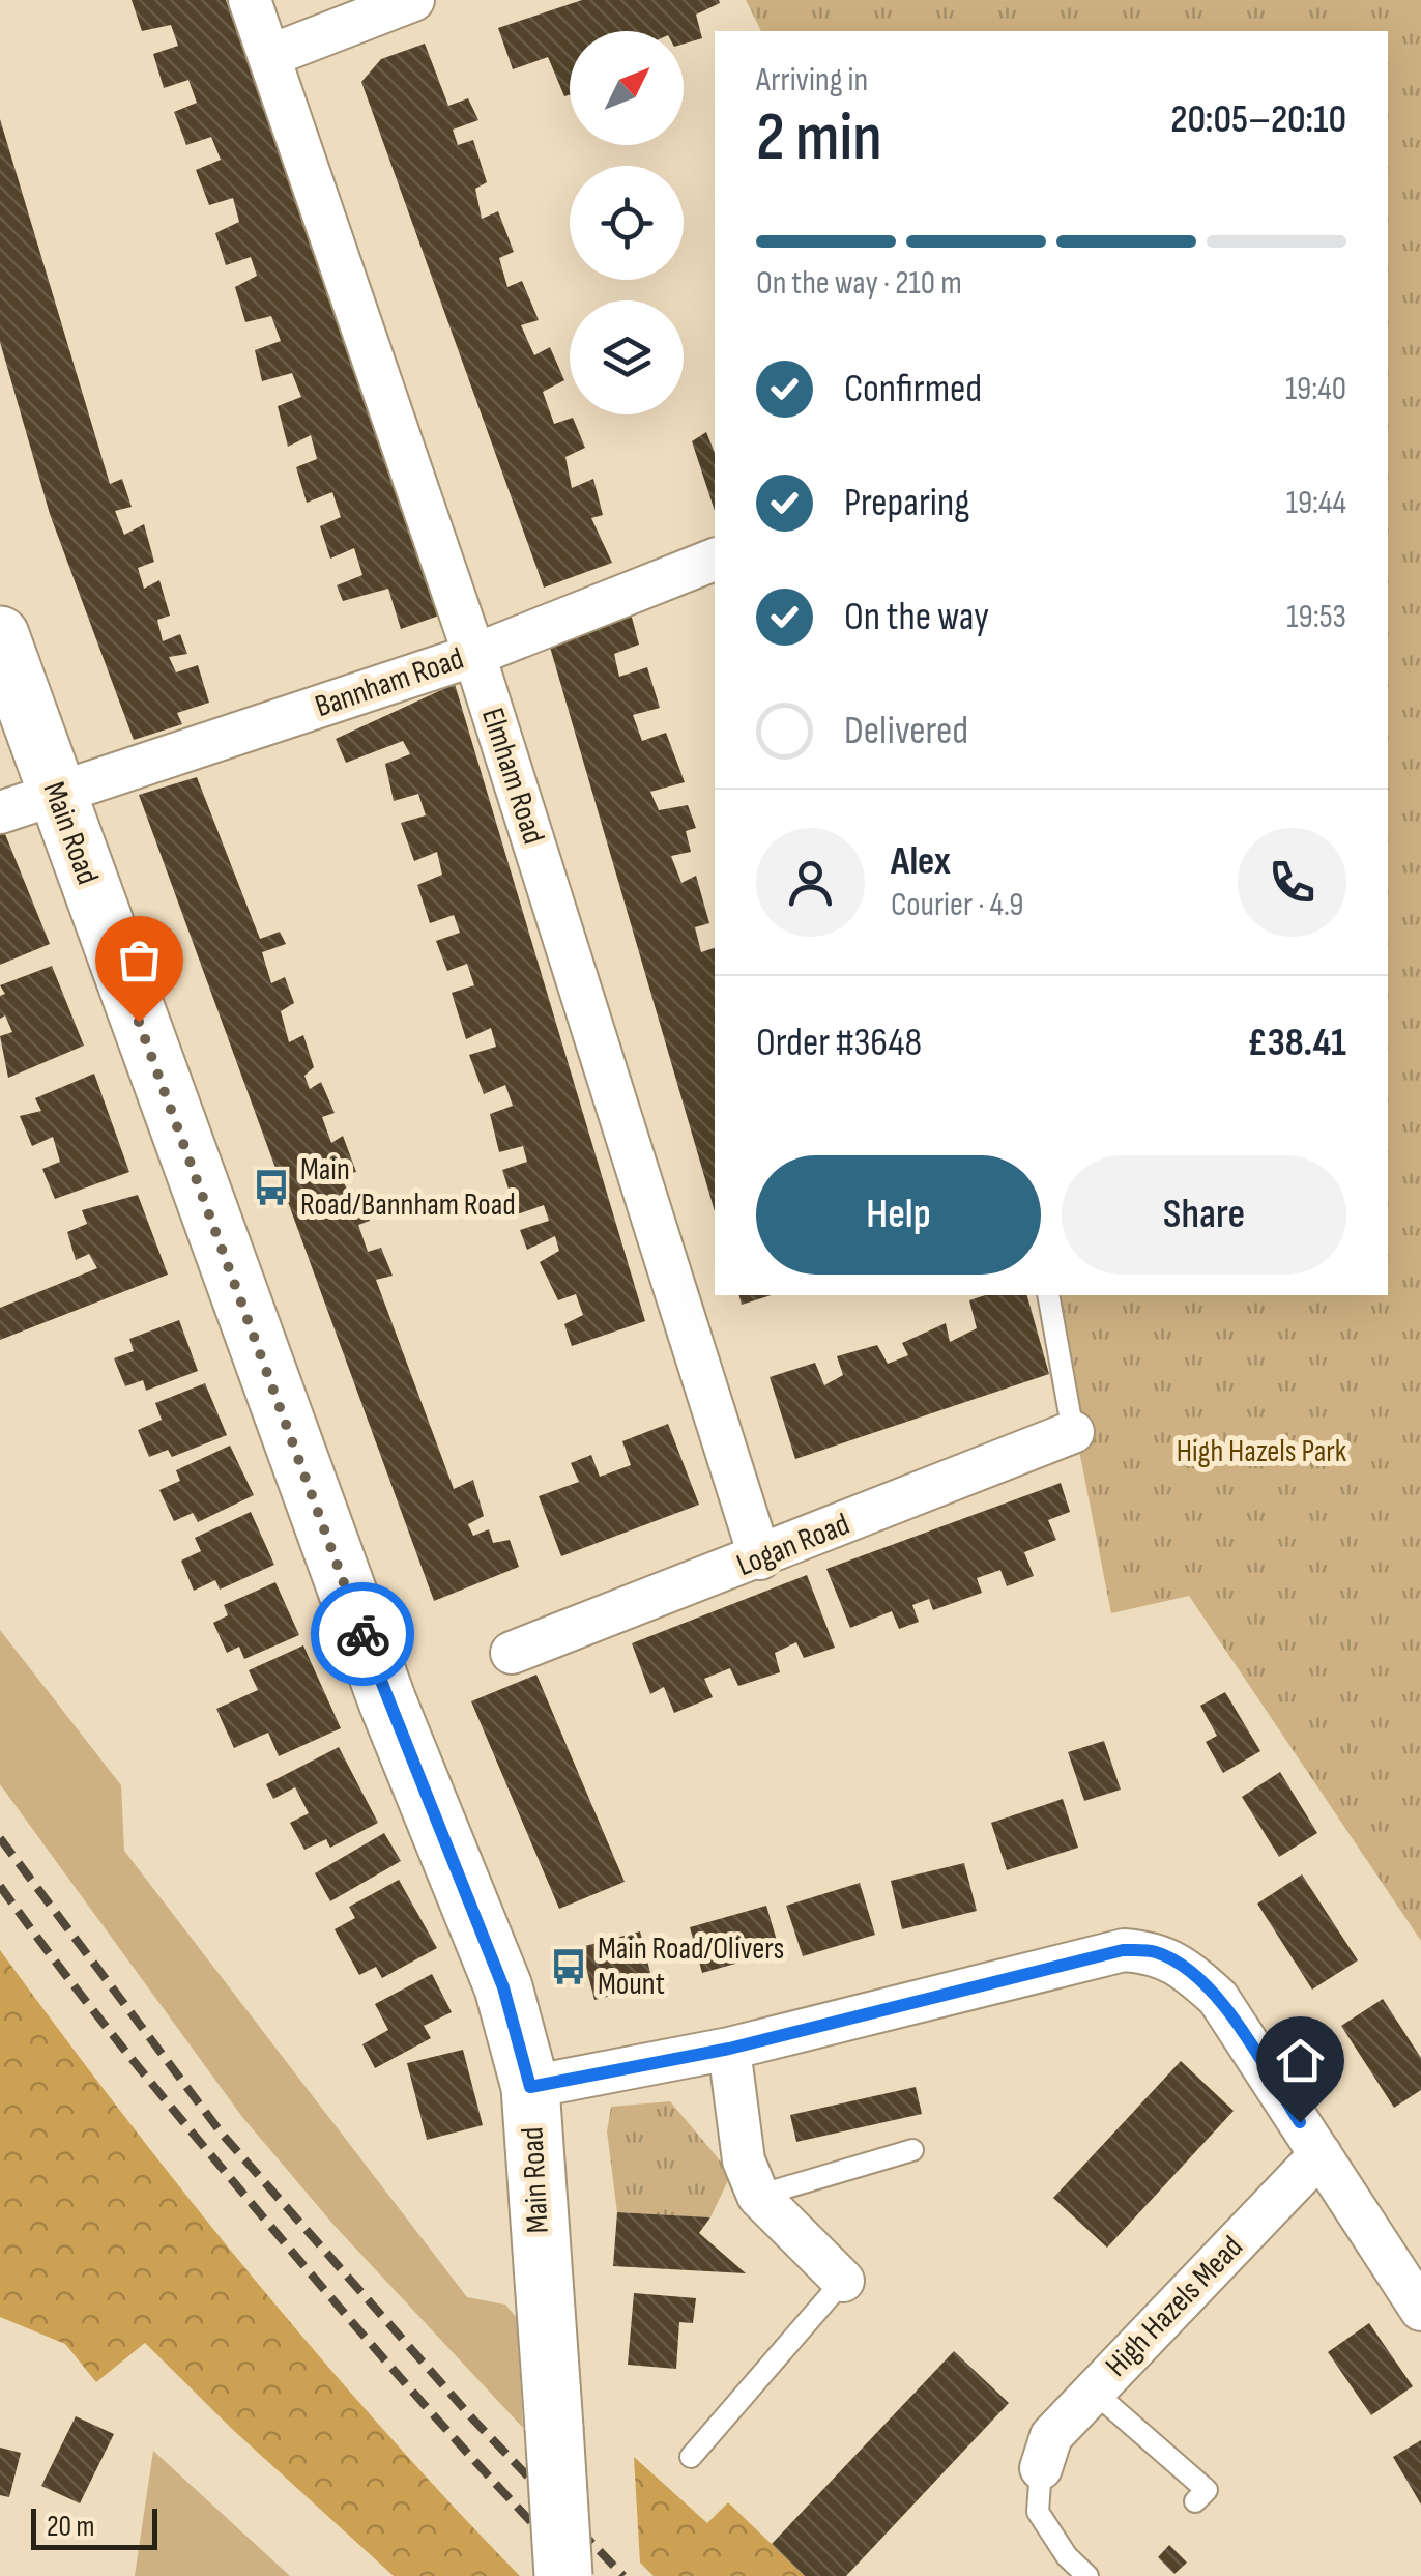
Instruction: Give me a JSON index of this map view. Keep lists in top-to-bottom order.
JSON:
{
  "streets": {
    "main road": ["Main Road"],
    "street": [
      "Bannham Road",
      "Elmham Road",
      "Logan Road",
      "High Hazels Mead"
    ]
  },
  "crossings": [
    ["Bannham Road", "Elmham Road"],
    ["Bannham Road", "Main Road"],
    ["Elmham Road", "Logan Road"]
  ],
  "parks": ["High Hazels Park"],
  "places": {
    "bus stop": ["Main Road/Bannham Road", "Main Road/Olivers Mount"]
  },
  "scale_bar": "20 m",
  "north": "top right",
  "page": {
    "heading": ["2 min", "Arriving in", "20:05–20:10"],
    "panel": [
      "Alex",
      "Courier · 4.9",
      "Order #3648",
      "£38.41"
    ],
    "bar": "On the way · 210 m",
    "list": [
      ["Confirmed", "19:40"],
      ["Preparing", "19:44"],
      ["On the way", "19:53"],
      "Delivered"
    ],
    "buttons": ["Help", "Share"],
    "scale": "20 m"
  }
}
